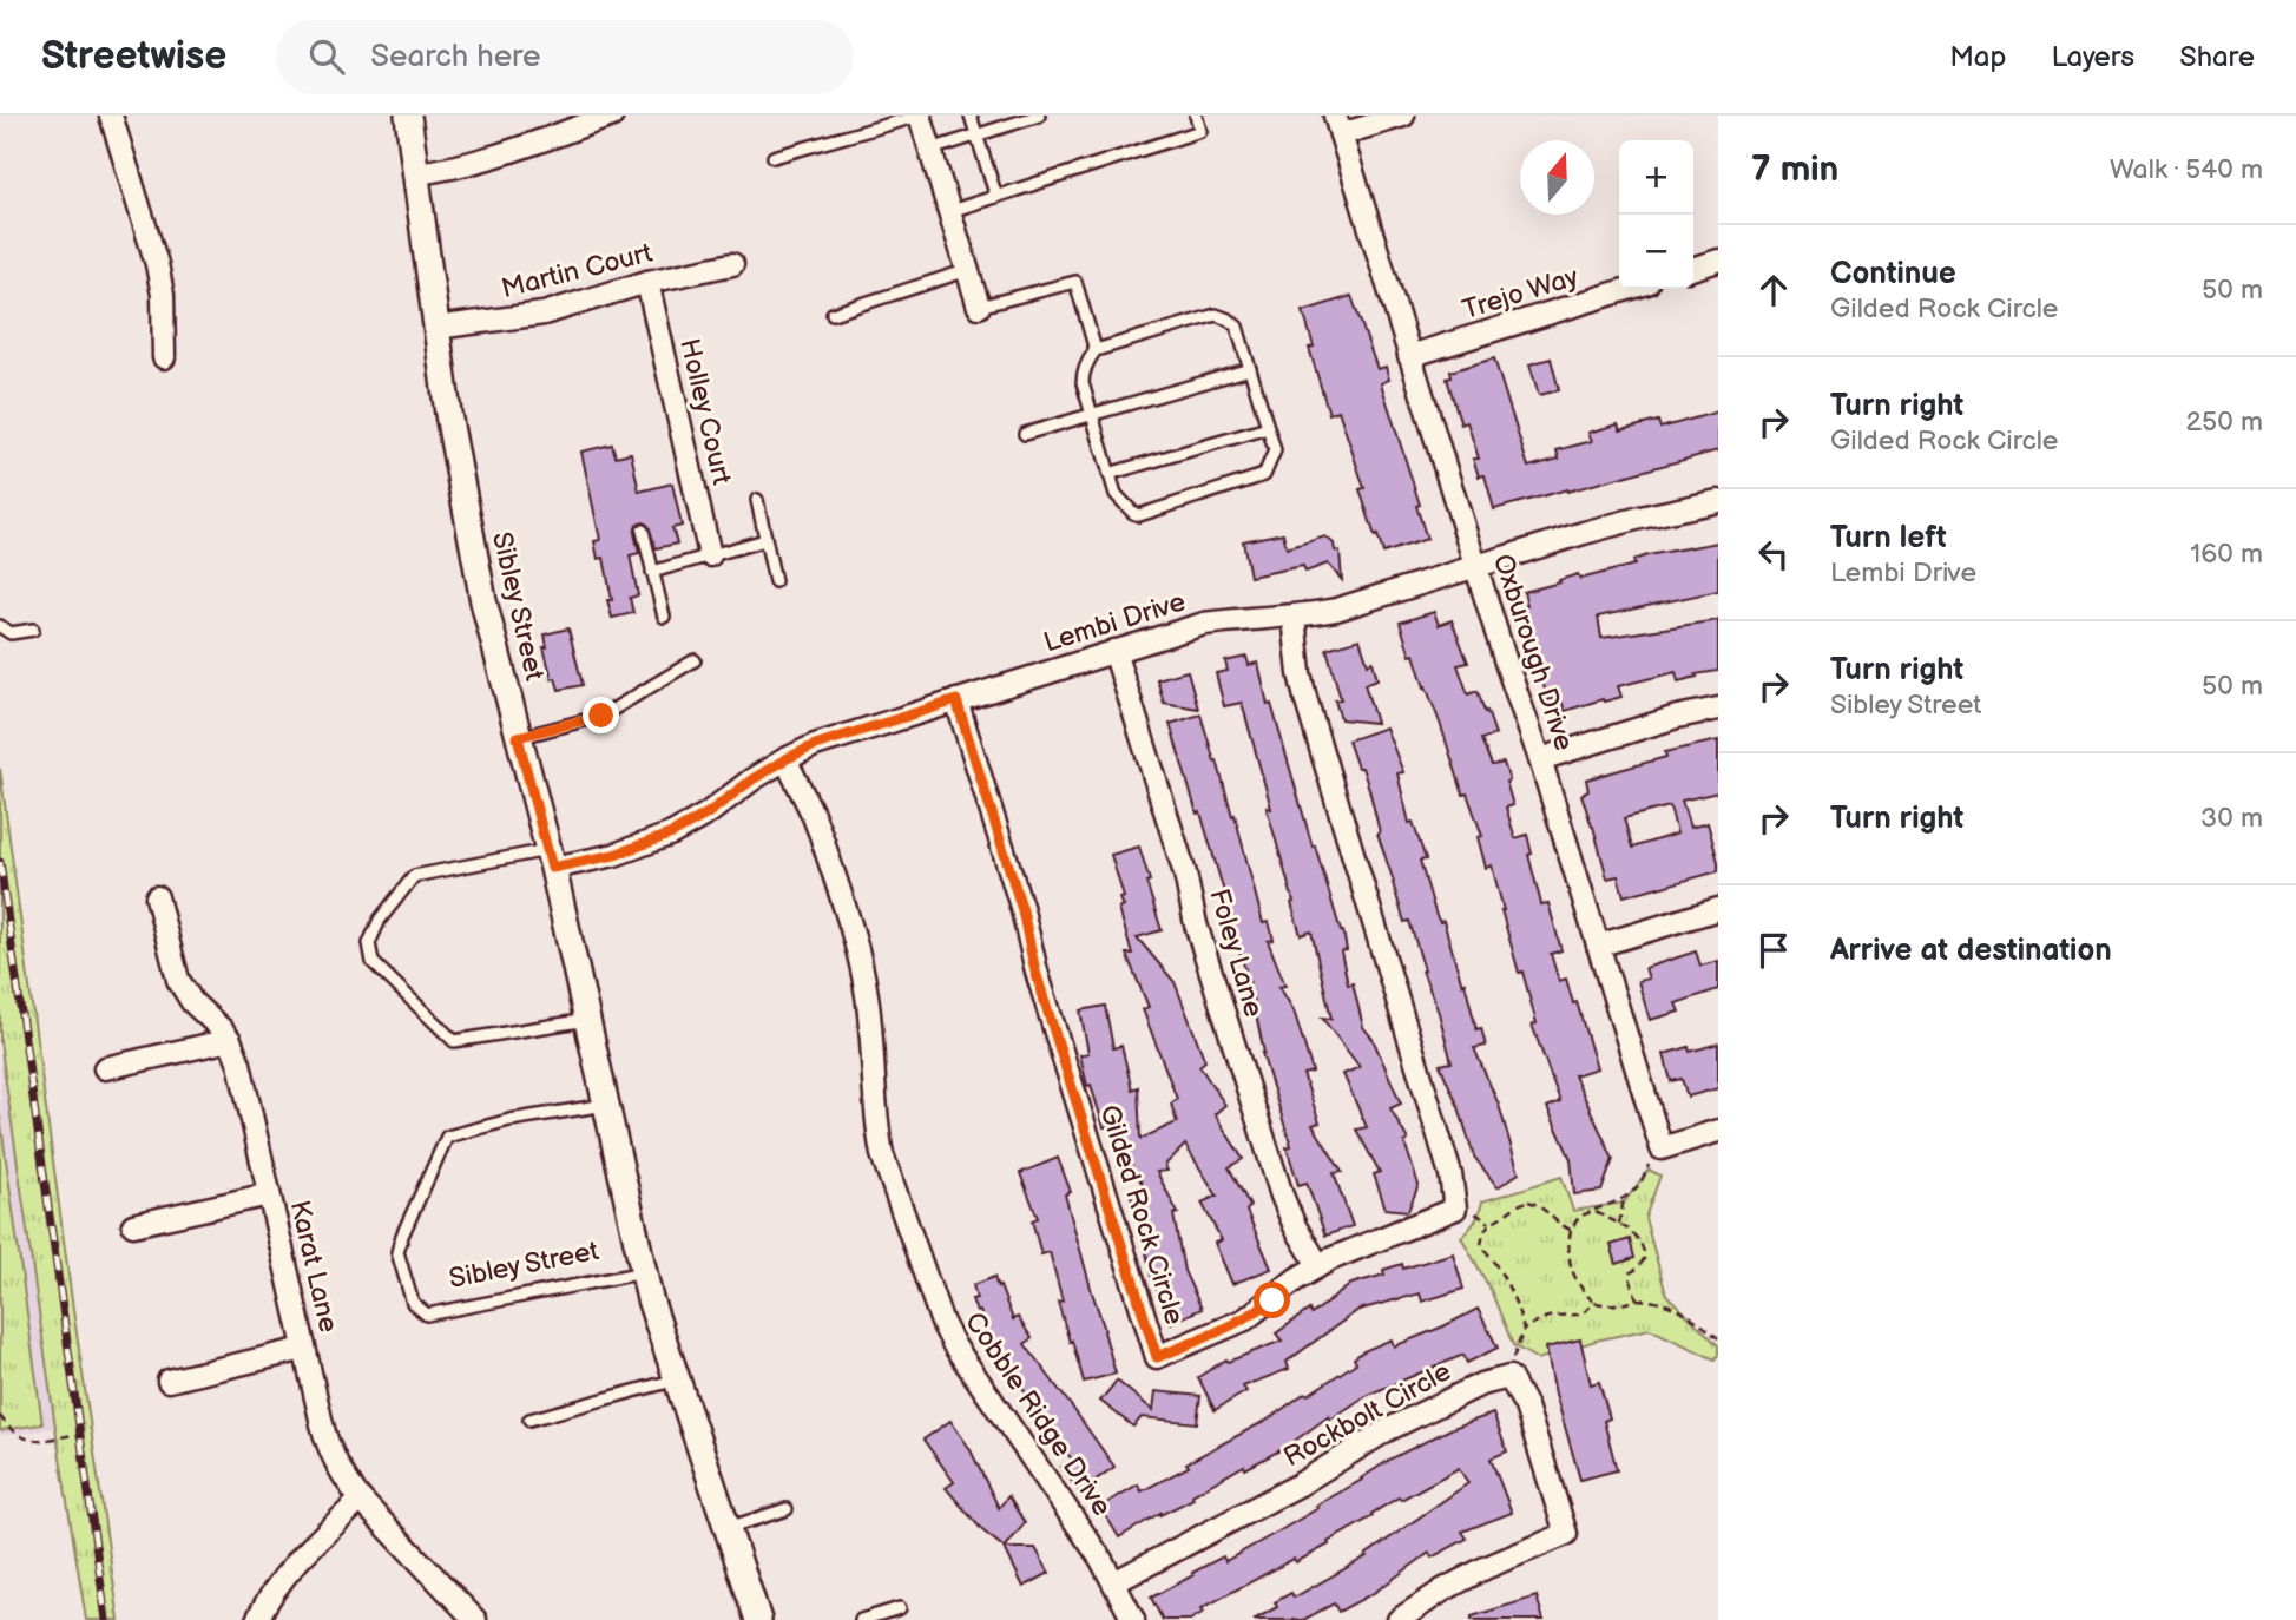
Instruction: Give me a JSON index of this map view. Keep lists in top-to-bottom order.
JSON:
{
  "streets": {
    "street": [
      "Martin Court",
      "Trejo Way",
      "Holley Court",
      "Sibley Street",
      "Lembi Drive",
      "Oxburough Drive",
      "Foley Lane",
      "Gilded Rock Circle",
      "Karat Lane",
      "Cobble Ridge Drive",
      "Rockbolt Circle"
    ]
  },
  "crossings": [
    ["Martin Court", "Holley Court"],
    ["Martin Court", "Sibley Street"],
    ["Trejo Way", "Oxburough Drive"],
    ["Sibley Street", "Lembi Drive"],
    ["Lembi Drive", "Oxburough Drive"],
    ["Lembi Drive", "Foley Lane"],
    ["Lembi Drive", "Gilded Rock Circle"],
    ["Lembi Drive", "Cobble Ridge Drive"],
    ["Foley Lane", "Gilded Rock Circle"],
    ["Cobble Ridge Drive", "Rockbolt Circle"]
  ],
  "north": "top",
  "page": {
    "header": "Streetwise",
    "search": "Search here",
    "nav": ["Map", "Layers", "Share"],
    "heading": ["7 min", "Walk · 540 m"],
    "map_buttons": ["+", "−"],
    "list": [
      ["Continue", "Gilded Rock Circle", "50 m"],
      ["Turn right", "Gilded Rock Circle", "250 m"],
      ["Turn left", "Lembi Drive", "160 m"],
      ["Turn right", "Sibley Street", "50 m"],
      ["Turn right", "30 m"],
      "Arrive at destination"
    ]
  }
}
